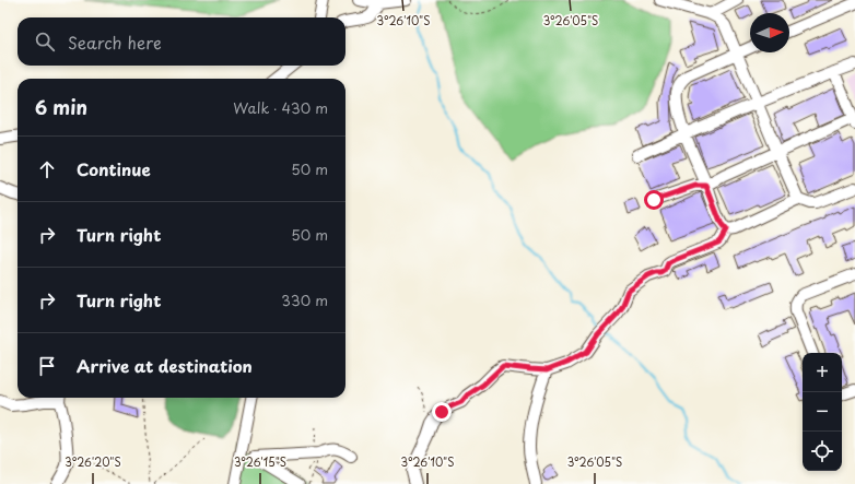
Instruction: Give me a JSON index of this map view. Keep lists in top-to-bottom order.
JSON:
{
  "north": "right",
  "page": {
    "search": "Search here",
    "heading": ["6 min", "Walk · 430 m"],
    "list": [
      ["Continue", "50 m"],
      ["Turn right", "50 m"],
      ["Turn right", "330 m"],
      "Arrive at destination"
    ],
    "map_buttons": ["+", "−"]
  },
  "coordinates": [
    "3°26'10\"S",
    "3°26'05\"S",
    "3°26'20\"S",
    "3°26'15\"S"
  ]
}
